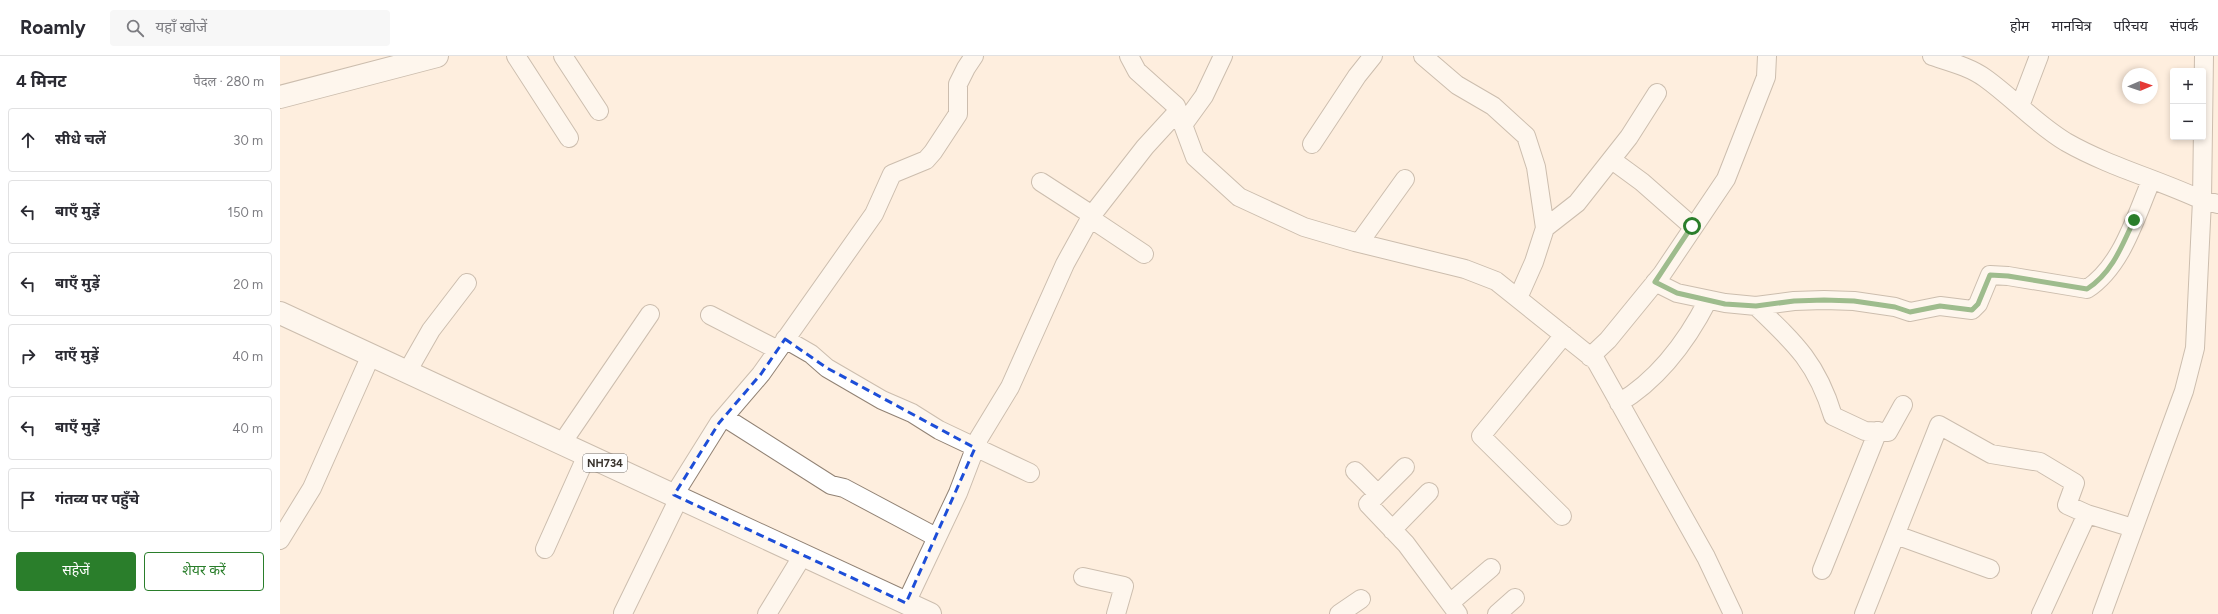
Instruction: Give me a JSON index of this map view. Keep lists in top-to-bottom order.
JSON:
{
  "streets": {
    "main road": ["NH734"]
  },
  "north": "right",
  "page": {
    "header": "Roamly",
    "search": "यहाँ खोजें",
    "nav": [
      "होम",
      "मानचित्र",
      "परिचय",
      "संपर्क"
    ],
    "heading": ["4 मिनट", "पैदल · 280 m"],
    "map_buttons": ["+", "−"],
    "list": [
      ["सीधे चलें", "30 m"],
      ["बाएँ मुड़ें", "150 m"],
      ["बाएँ मुड़ें", "20 m"],
      ["दाएँ मुड़ें", "40 m"],
      ["बाएँ मुड़ें", "40 m"],
      "गंतव्य पर पहुँचे"
    ],
    "buttons": ["सहेजें", "शेयर करें"]
  }
}
